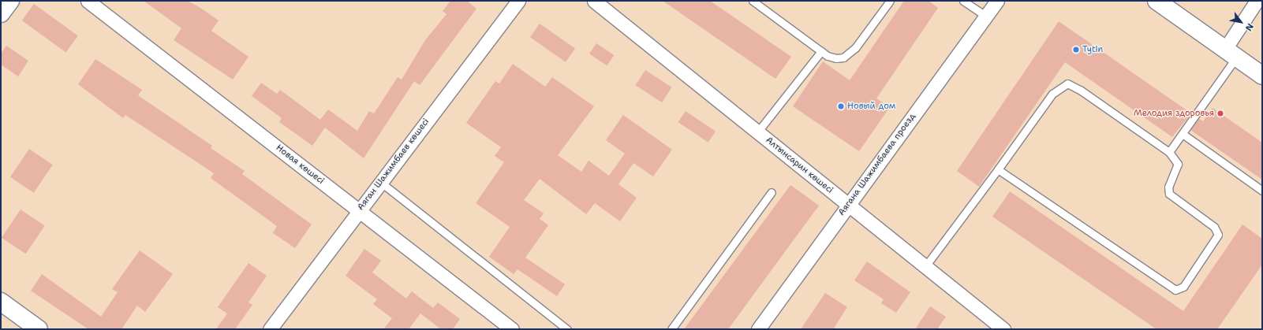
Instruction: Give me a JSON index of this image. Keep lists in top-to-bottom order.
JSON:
{
  "streets": {
    "street": [
      "Новая көшесі",
      "Аяган Шажимбаев көшесі",
      "Аягана Шажимбаева проезд",
      "Алтынсарин көшесі"
    ]
  },
  "crossings": [
    ["Новая көшесі", "Аяган Шажимбаев көшесі"],
    ["Аягана Шажимбаева проезд", "Алтынсарин көшесі"]
  ],
  "places": ["Tytin", "Новый дом", "Мелодия здоровья"],
  "north": "bottom right"
}
